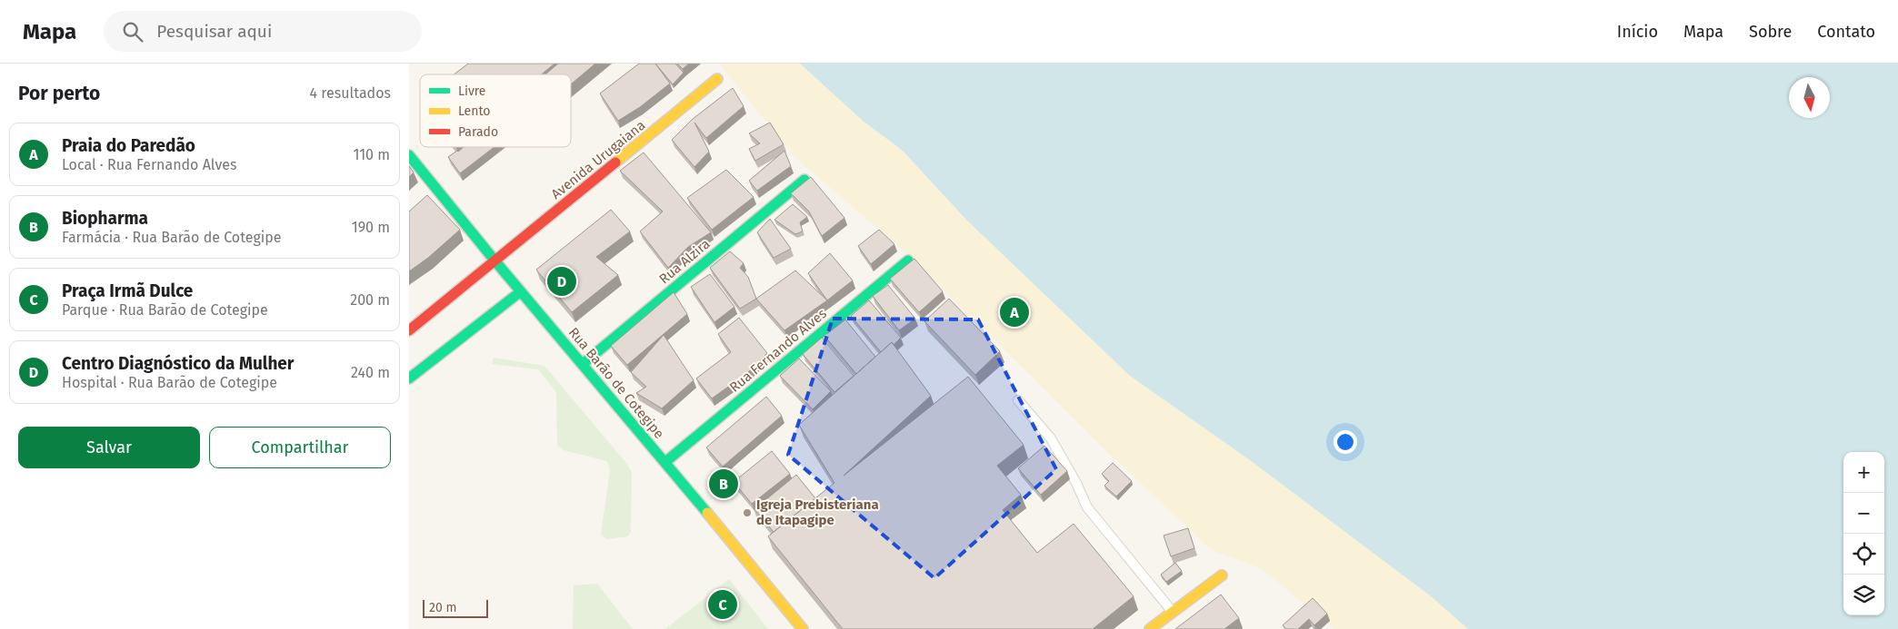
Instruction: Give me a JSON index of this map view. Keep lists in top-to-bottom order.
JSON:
{
  "streets": {
    "street": [
      "Avenida Urugaiana",
      "Rua Alzira",
      "Rua Fernando Alves",
      "Rua Barão de Cotegipe"
    ]
  },
  "crossings": [
    ["Avenida Urugaiana", "Rua Barão de Cotegipe"],
    ["Rua Alzira", "Rua Barão de Cotegipe"],
    ["Rua Fernando Alves", "Rua Barão de Cotegipe"]
  ],
  "places": ["Igreja Prebisteriana de Itapagipe"],
  "legend": ["Livre", "Lento", "Parado"],
  "scale_bar": "20 m",
  "north": "bottom",
  "page": {
    "header": "Mapa",
    "search": "Pesquisar aqui",
    "nav": [
      "Início",
      "Mapa",
      "Sobre",
      "Contato"
    ],
    "heading": ["Por perto", "4 resultados"],
    "list": [
      {
        "mark": "A",
        "name": "Praia do Paredão",
        "note": "Local · Rua Fernando Alves",
        "value": "110 m"
      },
      {
        "mark": "B",
        "name": "Biopharma",
        "note": "Farmácia · Rua Barão de Cotegipe",
        "value": "190 m"
      },
      {
        "mark": "C",
        "name": "Praça Irmã Dulce",
        "note": "Parque · Rua Barão de Cotegipe",
        "value": "200 m"
      },
      {
        "mark": "D",
        "name": "Centro Diagnóstico da Mulher",
        "note": "Hospital · Rua Barão de Cotegipe",
        "value": "240 m"
      }
    ],
    "pins": [
      "D",
      "A",
      "B",
      "C"
    ],
    "buttons": ["Salvar", "Compartilhar"],
    "map_buttons": ["+", "−"],
    "scale": "20 m"
  }
}
